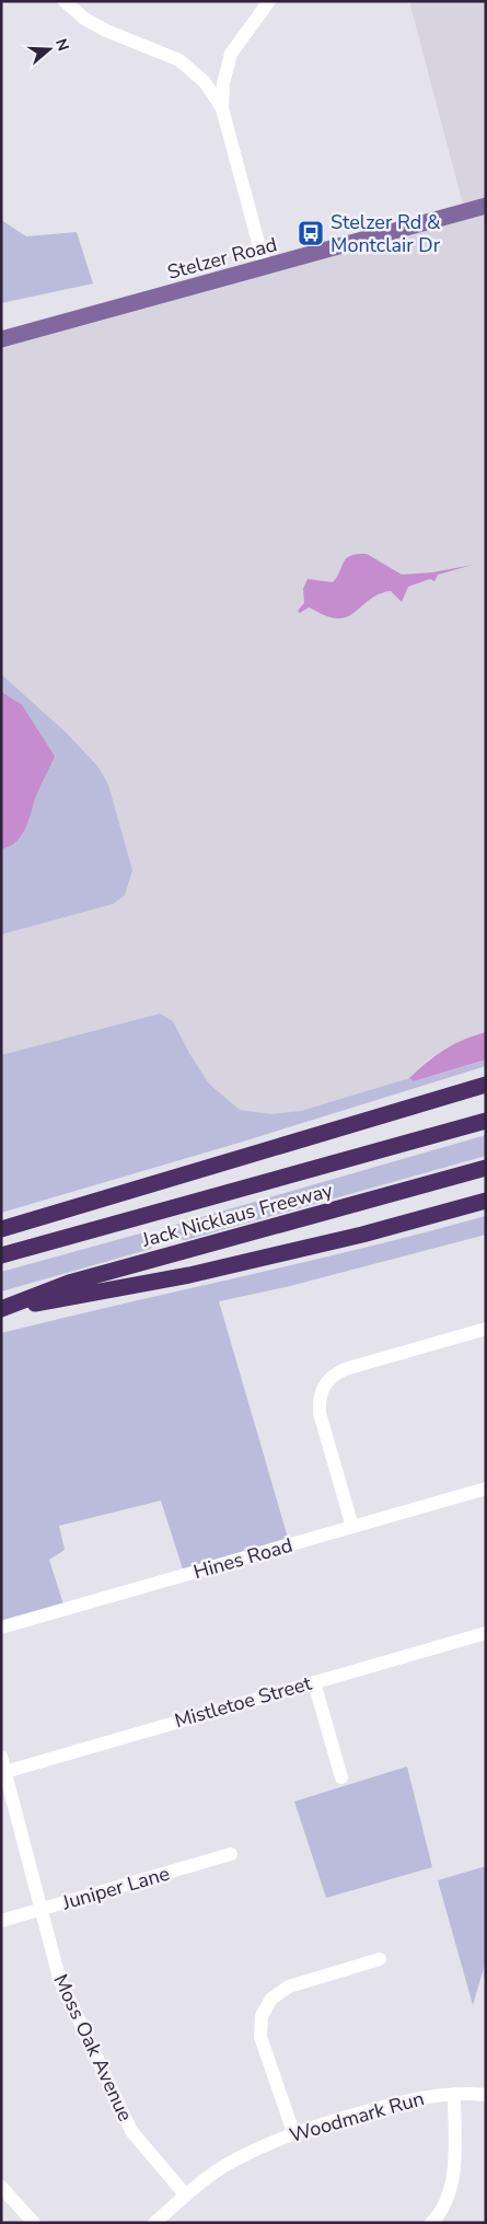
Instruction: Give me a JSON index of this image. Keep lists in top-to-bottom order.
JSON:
{
  "streets": {
    "highway": ["Jack Nicklaus Freeway"],
    "main road": ["Stelzer Road"],
    "street": [
      "Hines Road",
      "Mistletoe Street",
      "Juniper Lane",
      "Moss Oak Avenue",
      "Woodmark Run"
    ]
  },
  "crossings": [
    ["Mistletoe Street", "Moss Oak Avenue"],
    ["Juniper Lane", "Moss Oak Avenue"],
    ["Moss Oak Avenue", "Woodmark Run"]
  ],
  "places": {
    "bus stop": ["Stelzer Rd & Montclair Dr"]
  },
  "north": "right"
}
